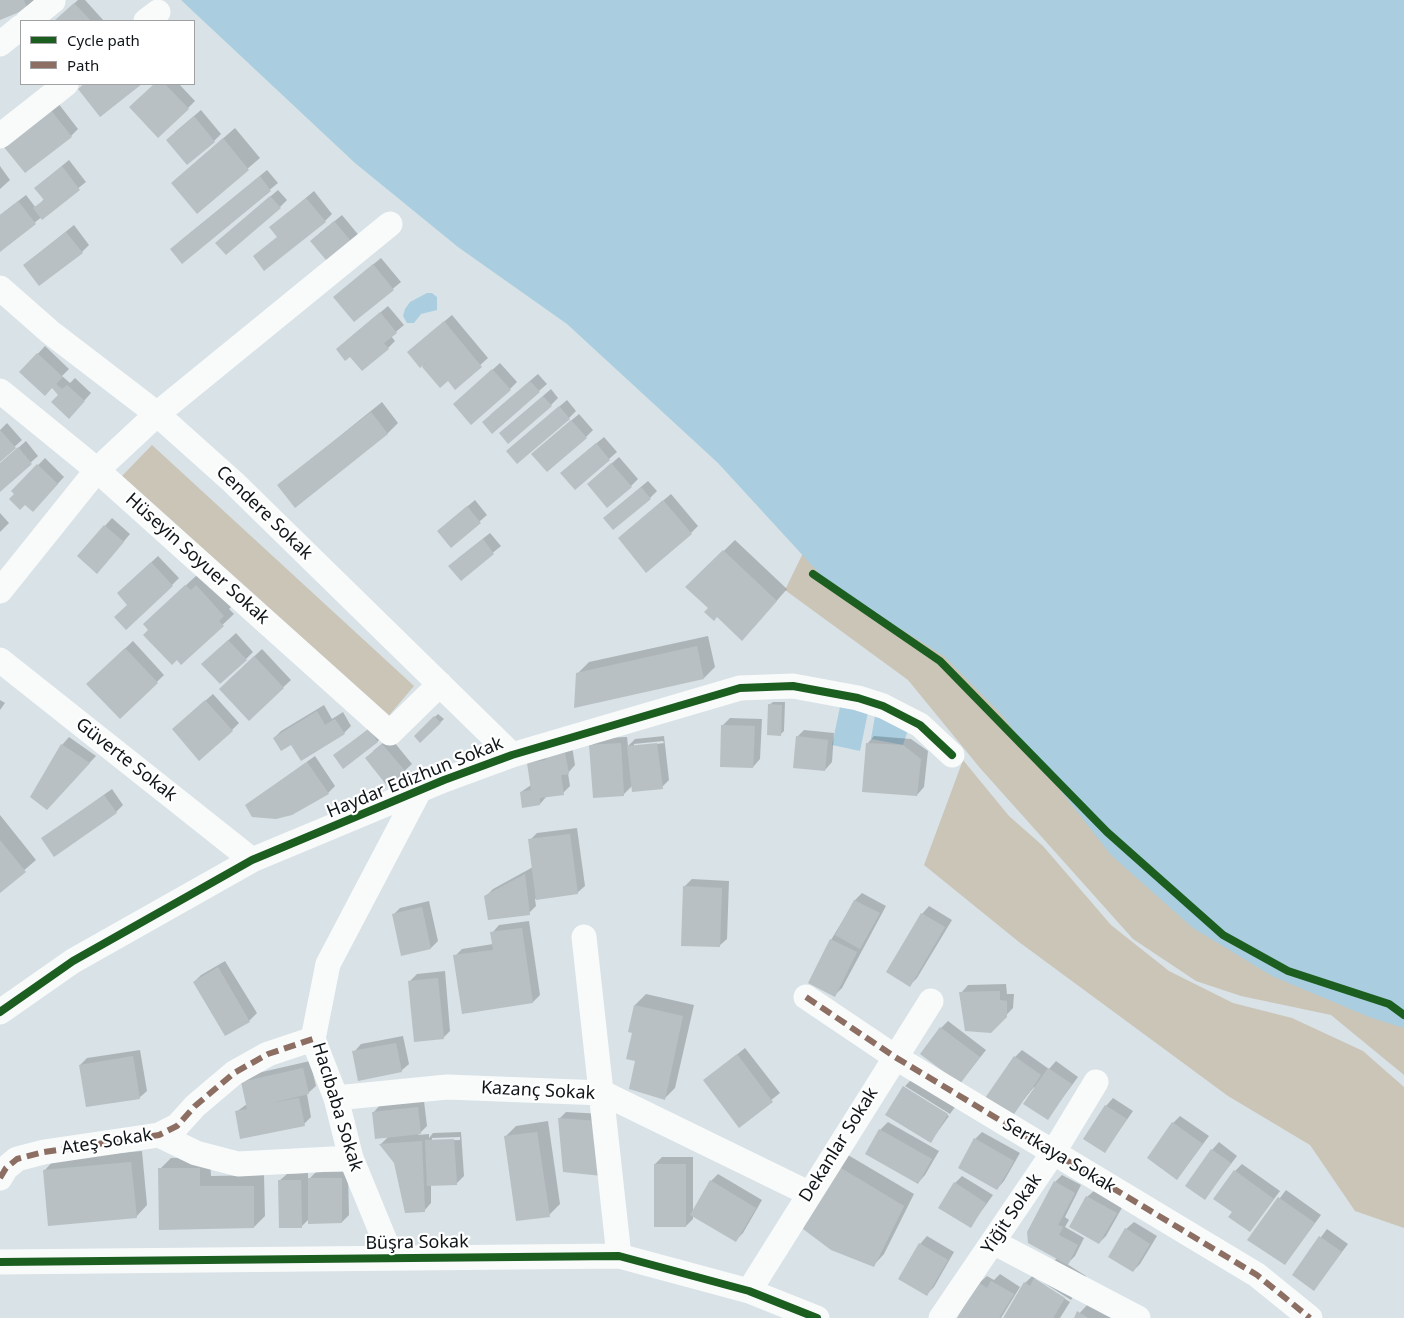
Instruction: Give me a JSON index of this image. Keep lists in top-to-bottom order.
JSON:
{
  "streets": {
    "street": [
      "Cendere Sokak",
      "Hüseyin Soyuer Sokak",
      "Güverte Sokak",
      "Haydar Edizhun Sokak",
      "Kazanç Sokak",
      "Hacıbaba Sokak",
      "Ateş Sokak",
      "Dekanlar Sokak",
      "Sertkaya Sokak",
      "Yiğit Sokak",
      "Büşra Sokak"
    ]
  },
  "crossings": [
    ["Cendere Sokak", "Hüseyin Soyuer Sokak"],
    ["Cendere Sokak", "Haydar Edizhun Sokak"],
    ["Güverte Sokak", "Haydar Edizhun Sokak"],
    ["Haydar Edizhun Sokak", "Hacıbaba Sokak"],
    ["Kazanç Sokak", "Hacıbaba Sokak"],
    ["Kazanç Sokak", "Dekanlar Sokak"],
    ["Hacıbaba Sokak", "Ateş Sokak"],
    ["Hacıbaba Sokak", "Büşra Sokak"],
    ["Dekanlar Sokak", "Sertkaya Sokak"],
    ["Dekanlar Sokak", "Büşra Sokak"],
    ["Sertkaya Sokak", "Yiğit Sokak"]
  ],
  "legend": ["Cycle path", "Path"]
}
